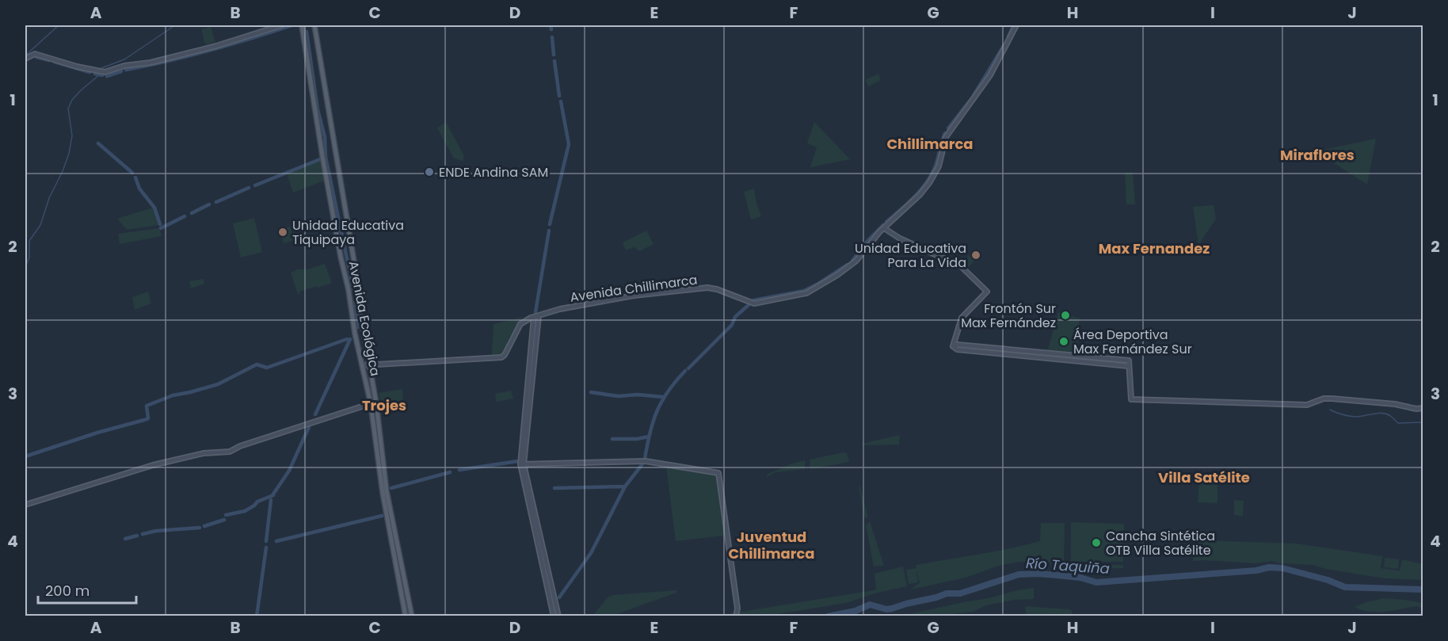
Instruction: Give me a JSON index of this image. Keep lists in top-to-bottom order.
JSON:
{
  "streets": {
    "main road": ["Avenida Ecológica"],
    "street": ["Avenida Chillimarca"]
  },
  "crossings": [
    ["Avenida Chillimarca", "Avenida Ecológica"]
  ],
  "districts": [
    "Chillimarca",
    "Miraflores",
    "Max Fernandez",
    "Trojes",
    "Villa Satélite",
    "Juventud Chillimarca"
  ],
  "water": ["Río Taquiña"],
  "places": [
    "ENDE Andina SAM",
    "Unidad Educativa Tiquipaya",
    "Unidad Educativa Para La Vida",
    "Frontón Sur Max Fernández",
    "Área Deportiva Max Fernández Sur",
    "Cancha Sintética OTB Villa Satélite"
  ],
  "scale_bar": "200 m",
  "grid": {
    "columns": [
      "A",
      "B",
      "C",
      "D",
      "E",
      "F",
      "G",
      "H",
      "I",
      "J"
    ],
    "rows": [
      "1",
      "2",
      "3",
      "4"
    ]
  }
}
